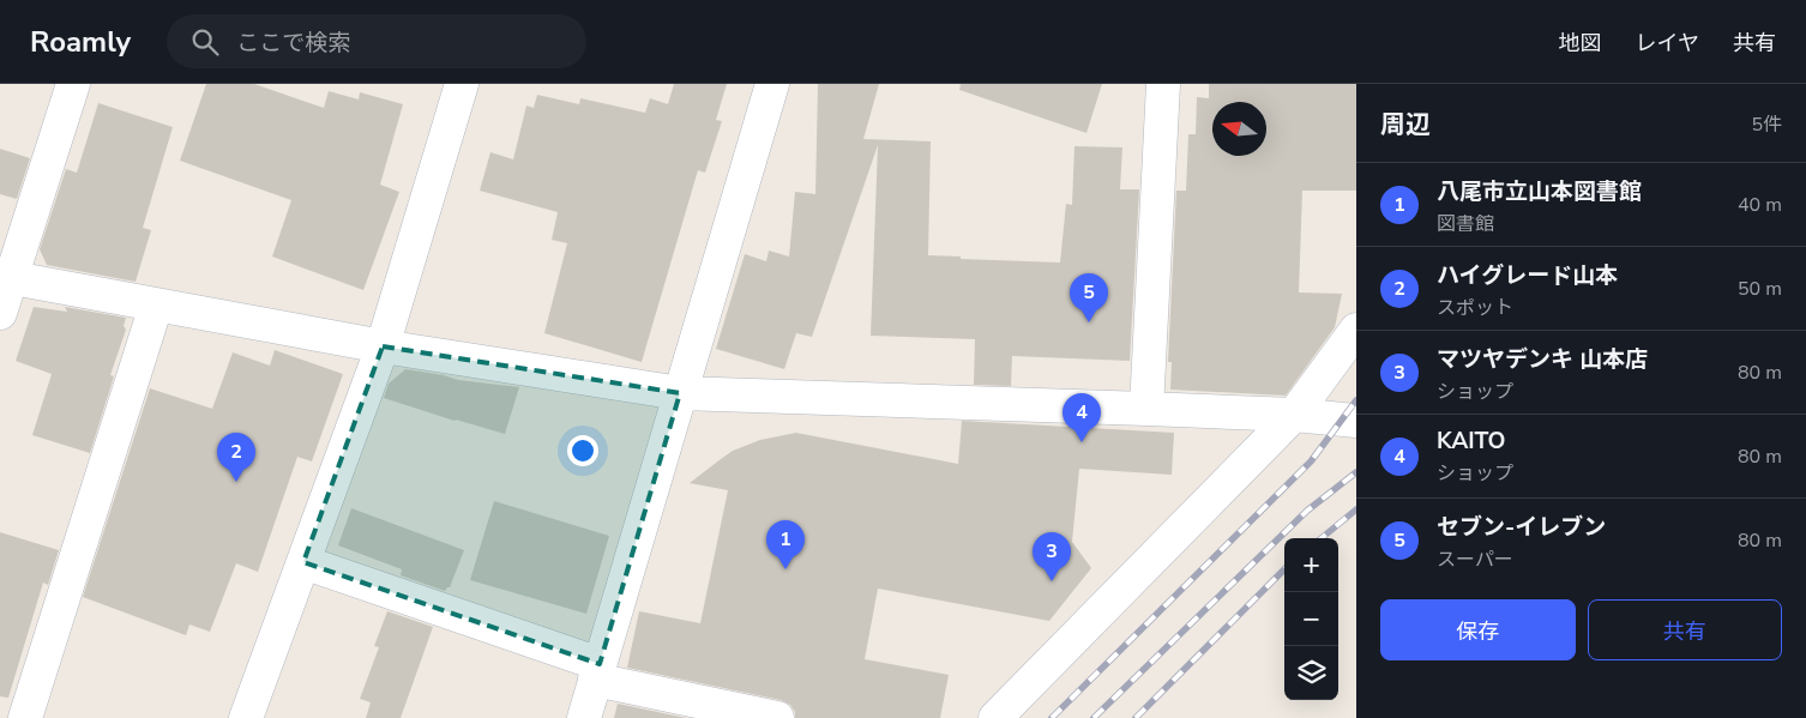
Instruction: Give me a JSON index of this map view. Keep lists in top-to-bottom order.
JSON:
{
  "north": "left",
  "page": {
    "header": "Roamly",
    "search": "ここで検索",
    "nav": ["地図", "レイヤ", "共有"],
    "heading": ["周辺", "5件"],
    "list": [
      {
        "mark": "1",
        "name": "八尾市立山本図書館",
        "note": "図書館",
        "value": "40 m"
      },
      {
        "mark": "2",
        "name": "ハイグレード山本",
        "note": "スポット",
        "value": "50 m"
      },
      {
        "mark": "3",
        "name": "マツヤデンキ 山本店",
        "note": "ショップ",
        "value": "80 m"
      },
      {
        "mark": "4",
        "name": "KAITO",
        "note": "ショップ",
        "value": "80 m"
      },
      {
        "mark": "5",
        "name": "セブン-イレブン",
        "note": "スーパー",
        "value": "80 m"
      }
    ],
    "pins": [
      "5",
      "4",
      "2",
      "1",
      "3"
    ],
    "map_buttons": ["+", "−"],
    "buttons": ["保存", "共有"]
  }
}
